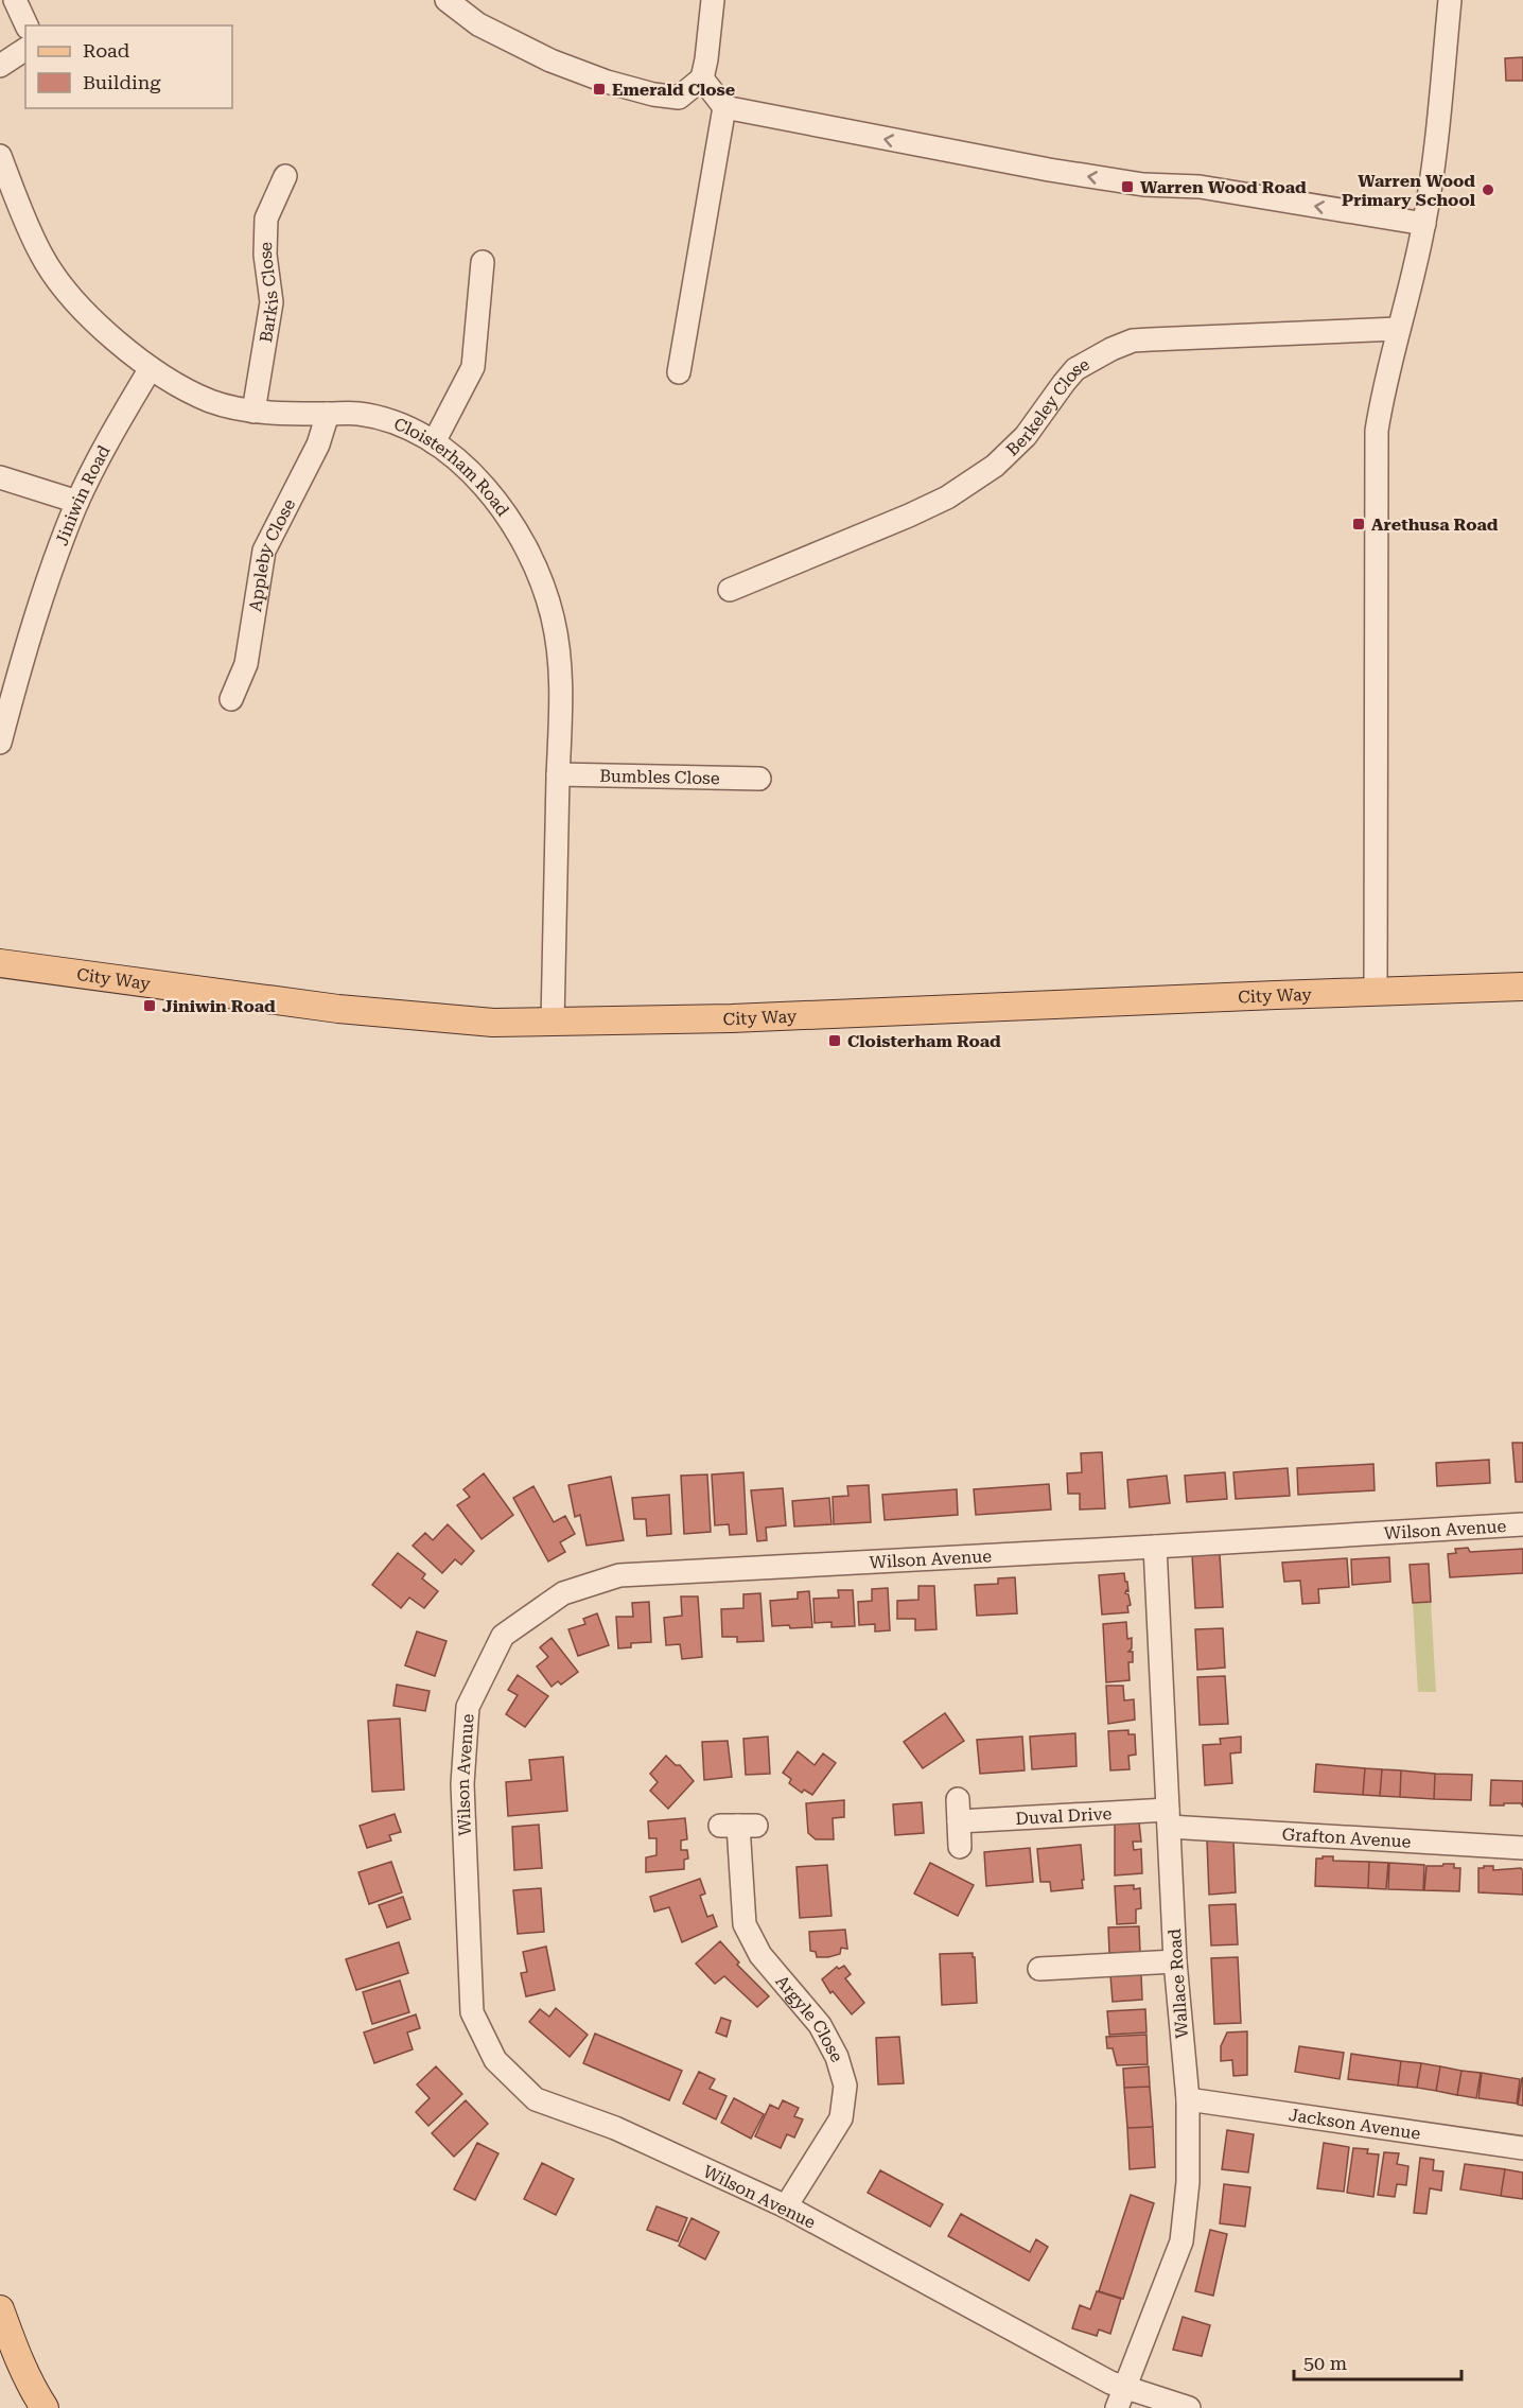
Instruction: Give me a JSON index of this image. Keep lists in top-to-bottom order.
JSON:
{
  "streets": {
    "main road": ["City Way"],
    "street": [
      "Barkis Close",
      "Berkeley Close",
      "Cloisterham Road",
      "Jiniwin Road",
      "Appleby Close",
      "Bumbles Close",
      "Wilson Avenue",
      "Duval Drive",
      "Grafton Avenue",
      "Wallace Road",
      "Argyle Close",
      "Jackson Avenue"
    ]
  },
  "crossings": [
    ["Barkis Close", "Cloisterham Road"],
    ["Cloisterham Road", "Jiniwin Road"],
    ["Cloisterham Road", "Appleby Close"],
    ["Cloisterham Road", "Bumbles Close"],
    ["Cloisterham Road", "City Way"],
    ["Wilson Avenue", "Wallace Road"],
    ["Wilson Avenue", "Argyle Close"],
    ["Duval Drive", "Grafton Avenue"],
    ["Duval Drive", "Wallace Road"],
    ["Grafton Avenue", "Wallace Road"],
    ["Wallace Road", "Jackson Avenue"]
  ],
  "places": {
    "transit": [
      "Emerald Close",
      "Warren Wood Road",
      "Arethusa Road",
      "Jiniwin Road",
      "Cloisterham Road"
    ],
    "other": ["Warren Wood Primary School"]
  },
  "legend": ["Road", "Building"],
  "scale_bar": "50 m"
}
